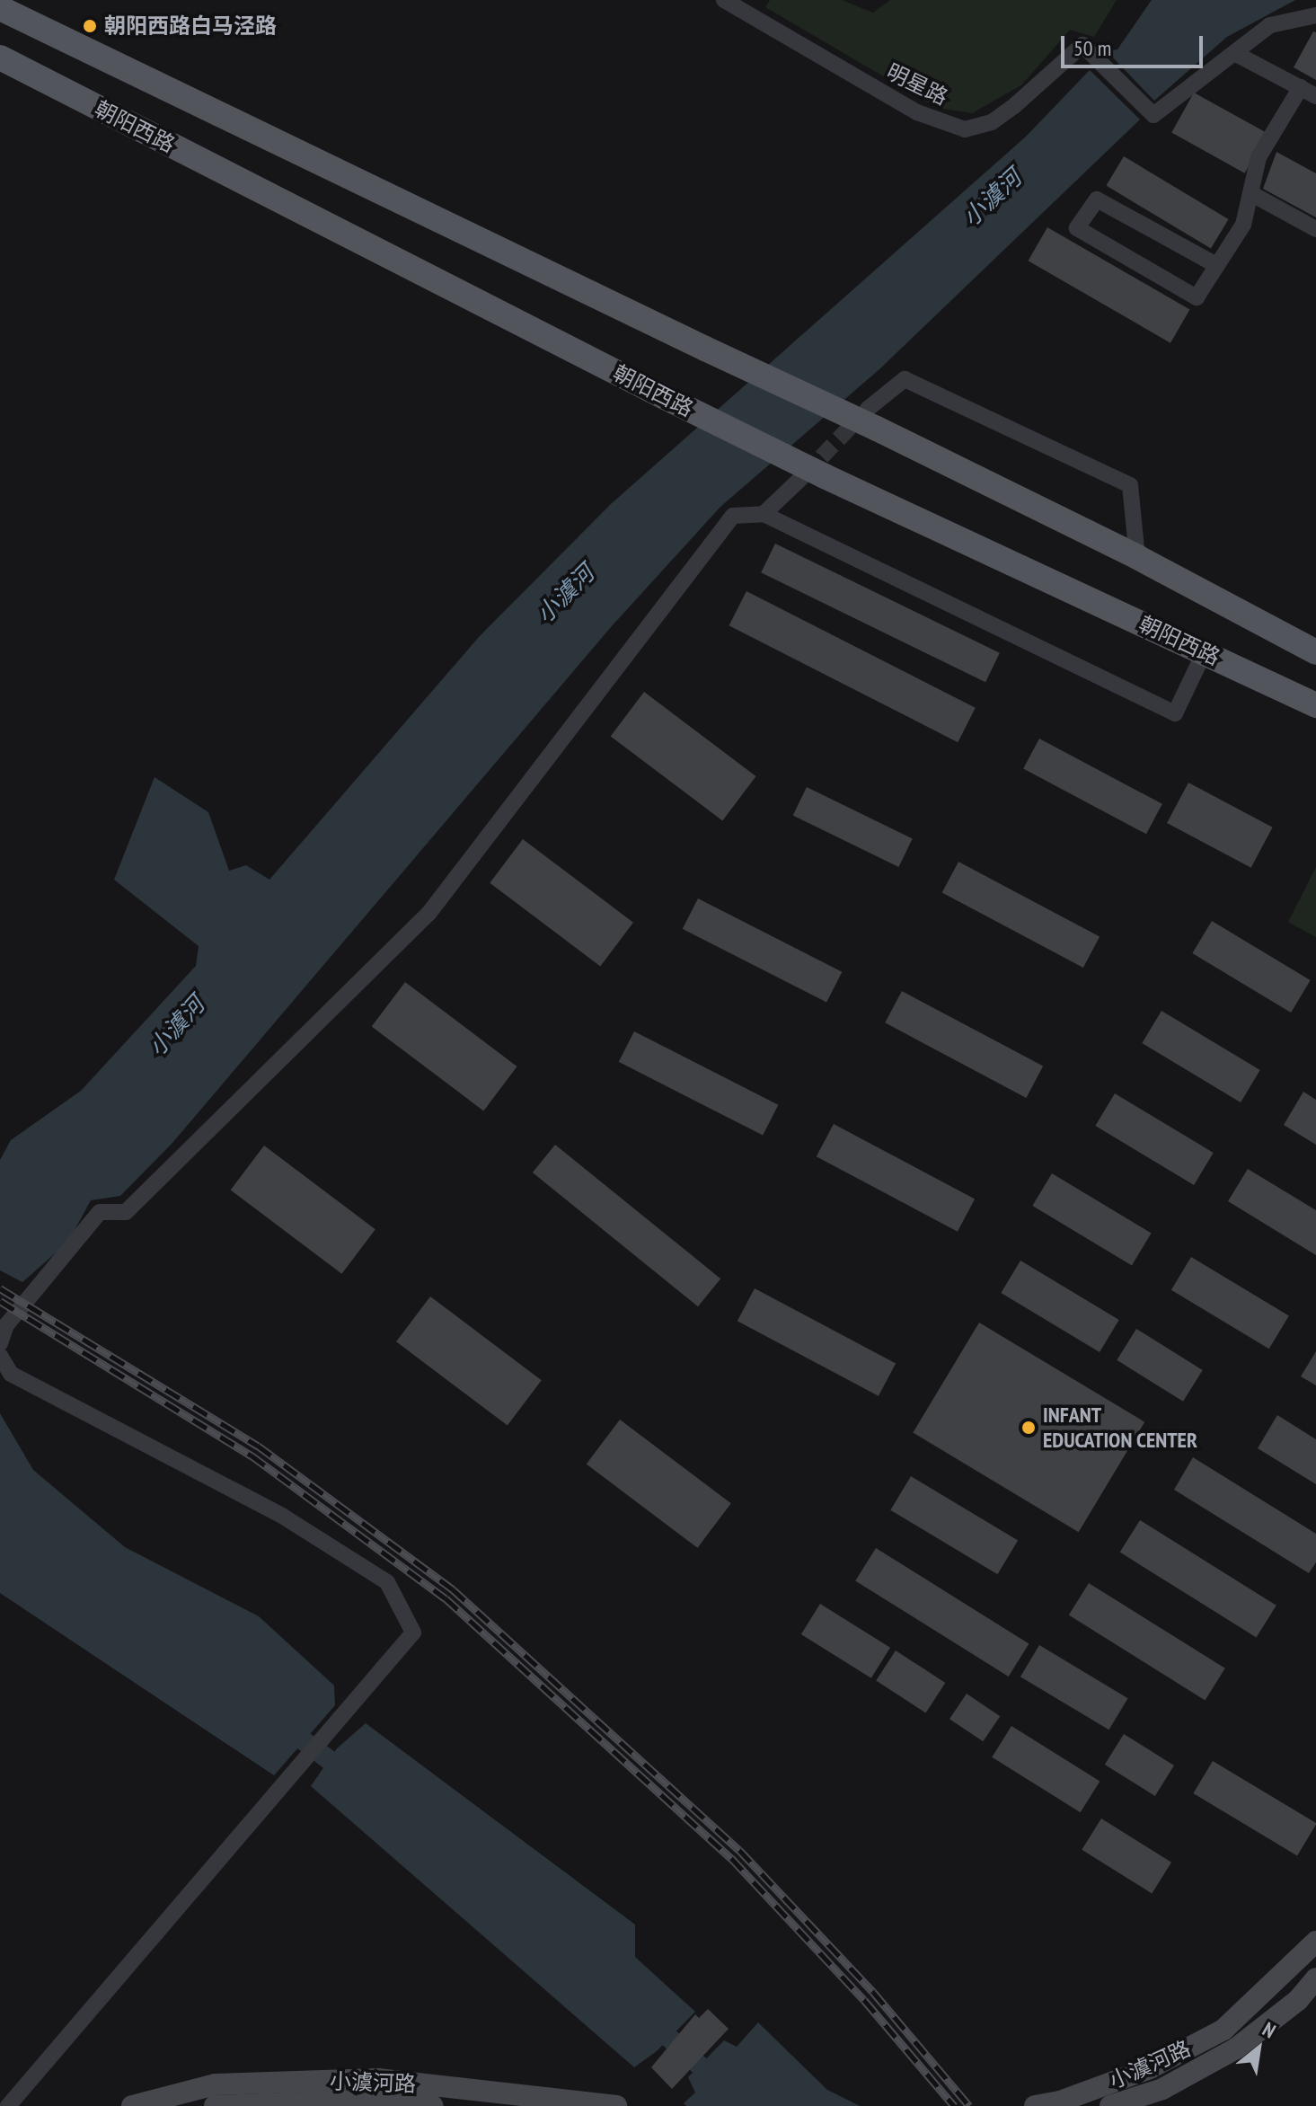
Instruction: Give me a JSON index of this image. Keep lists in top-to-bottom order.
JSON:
{
  "streets": {
    "main road": ["朝阳西路", "小澞河路"],
    "street": ["明星路"]
  },
  "water": ["小澞河"],
  "places": ["朝阳西路白马泾路", "INFANT EDUCATION CENTER"],
  "scale_bar": "50 m",
  "north": "top right"
}
